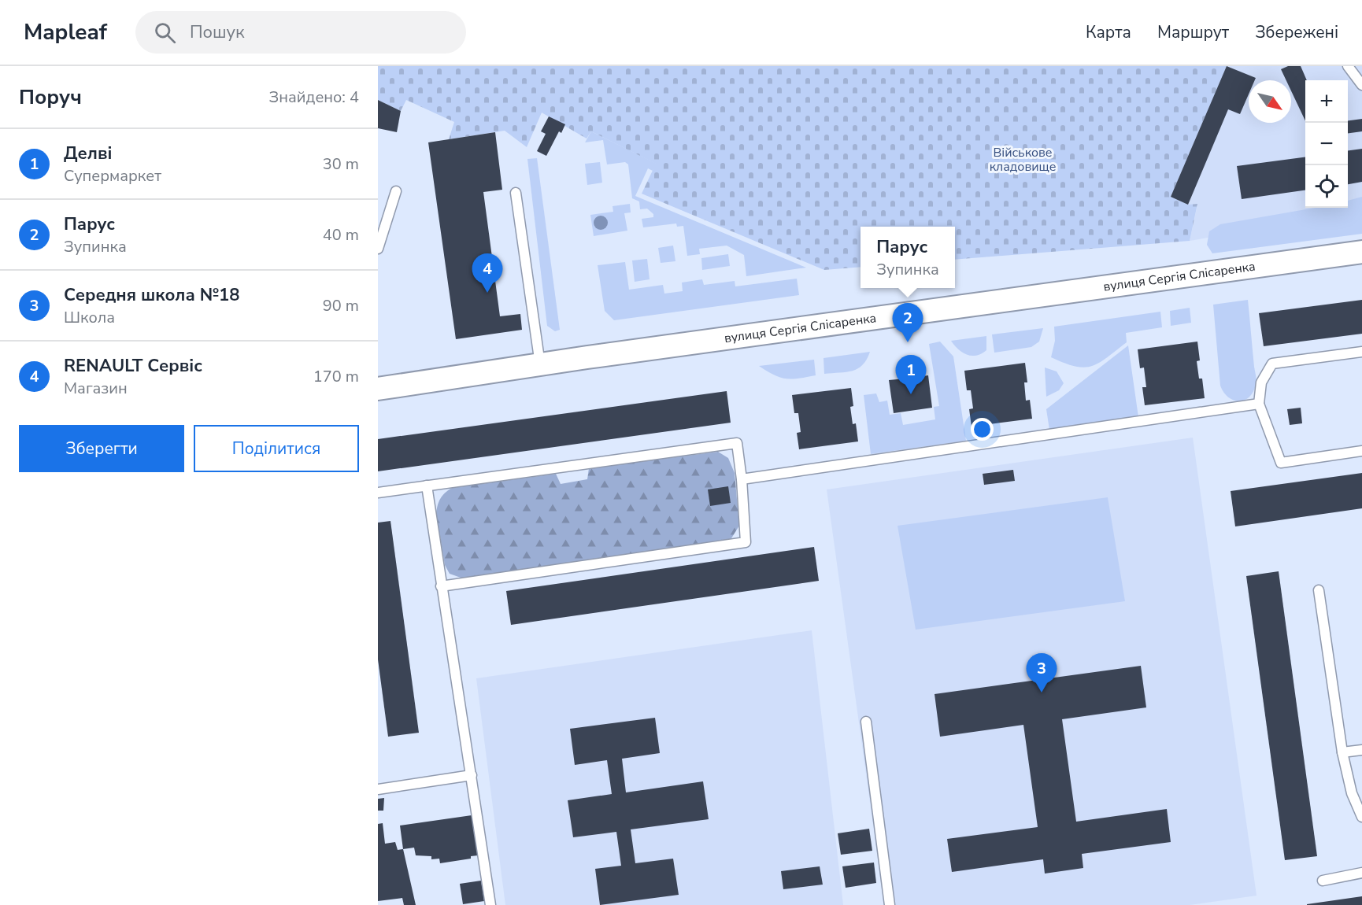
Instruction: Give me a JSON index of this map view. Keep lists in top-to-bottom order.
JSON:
{
  "streets": {
    "street": ["вулиця Сергія Слісаренка"]
  },
  "parks": ["Військове кладовище"],
  "north": "bottom right",
  "page": {
    "header": "Mapleaf",
    "search": "Пошук",
    "nav": ["Карта", "Маршрут", "Збережені"],
    "heading": ["Поруч", "Знайдено: 4"],
    "map_buttons": ["+", "−"],
    "list": [
      {
        "mark": "1",
        "name": "Делві",
        "note": "Супермаркет",
        "value": "30 m"
      },
      {
        "mark": "2",
        "name": "Парус",
        "note": "Зупинка",
        "value": "40 m"
      },
      {
        "mark": "3",
        "name": "Середня школа №18",
        "note": "Школа",
        "value": "90 m"
      },
      {
        "mark": "4",
        "name": "RENAULT Сервіс",
        "note": "Магазин",
        "value": "170 m"
      }
    ],
    "popup": ["Парус", "Зупинка"],
    "pins": [
      "4",
      "2",
      "1",
      "3"
    ],
    "buttons": ["Зберегти", "Поділитися"]
  }
}
